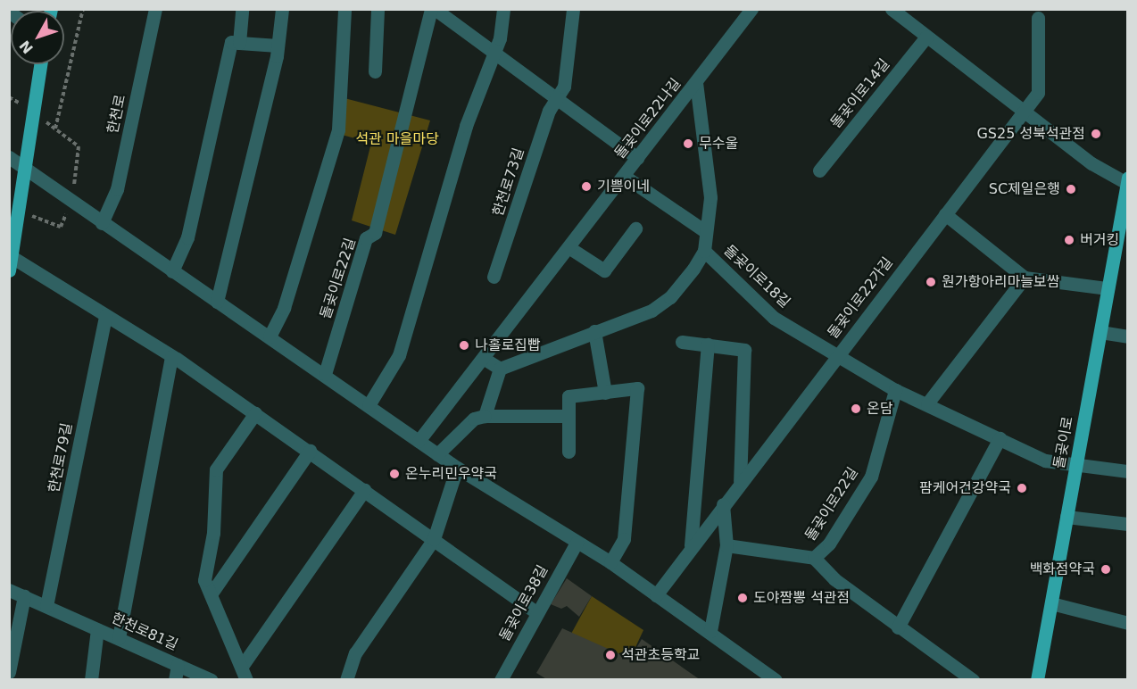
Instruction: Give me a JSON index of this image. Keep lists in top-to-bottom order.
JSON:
{
  "streets": {
    "main road": ["돌곶이로"],
    "street": [
      "돌곶이로14길",
      "한천로",
      "돌곶이로22나길",
      "한천로73길",
      "돌곶이로18길",
      "돌곶이로22길",
      "돌곶이로22가길",
      "한천로79길",
      "돌곶이로38길",
      "한천로81길"
    ]
  },
  "crossings": [
    ["돌곶이로22나길", "돌곶이로18길"],
    ["돌곶이로18길", "돌곶이로22길"],
    ["돌곶이로18길", "돌곶이로22가길"],
    ["돌곶이로18길", "돌곶이로"],
    ["한천로79길", "한천로81길"]
  ],
  "parks": ["석관 마을마당"],
  "places": [
    "GS25 성북석관점",
    "무수울",
    "기쁨이네",
    "SC제일은행",
    "버거킹",
    "원가항아리마늘보쌈",
    "나홀로집빱",
    "온담",
    "온누리민우약국",
    "팜케어건강약국",
    "백화점약국",
    "도야짬뽕 석관점",
    "석관초등학교"
  ],
  "north": "bottom left"
}
